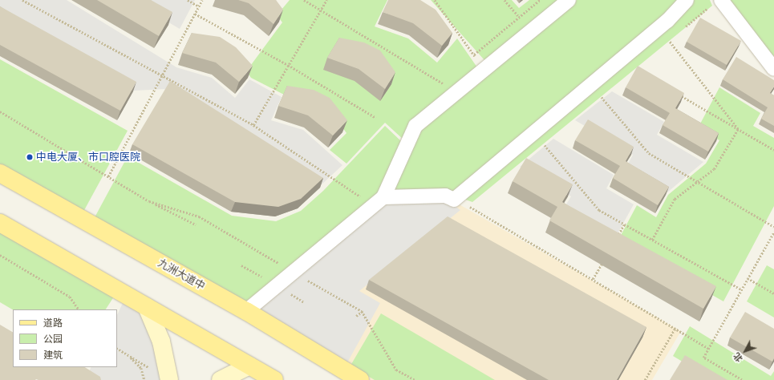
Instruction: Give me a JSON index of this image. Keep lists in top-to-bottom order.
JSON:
{
  "streets": {
    "main road": ["九洲大道中"]
  },
  "places": ["中电大厦、市口腔医院"],
  "legend": ["道路", "公园", "建筑"],
  "north": "bottom left"
}
